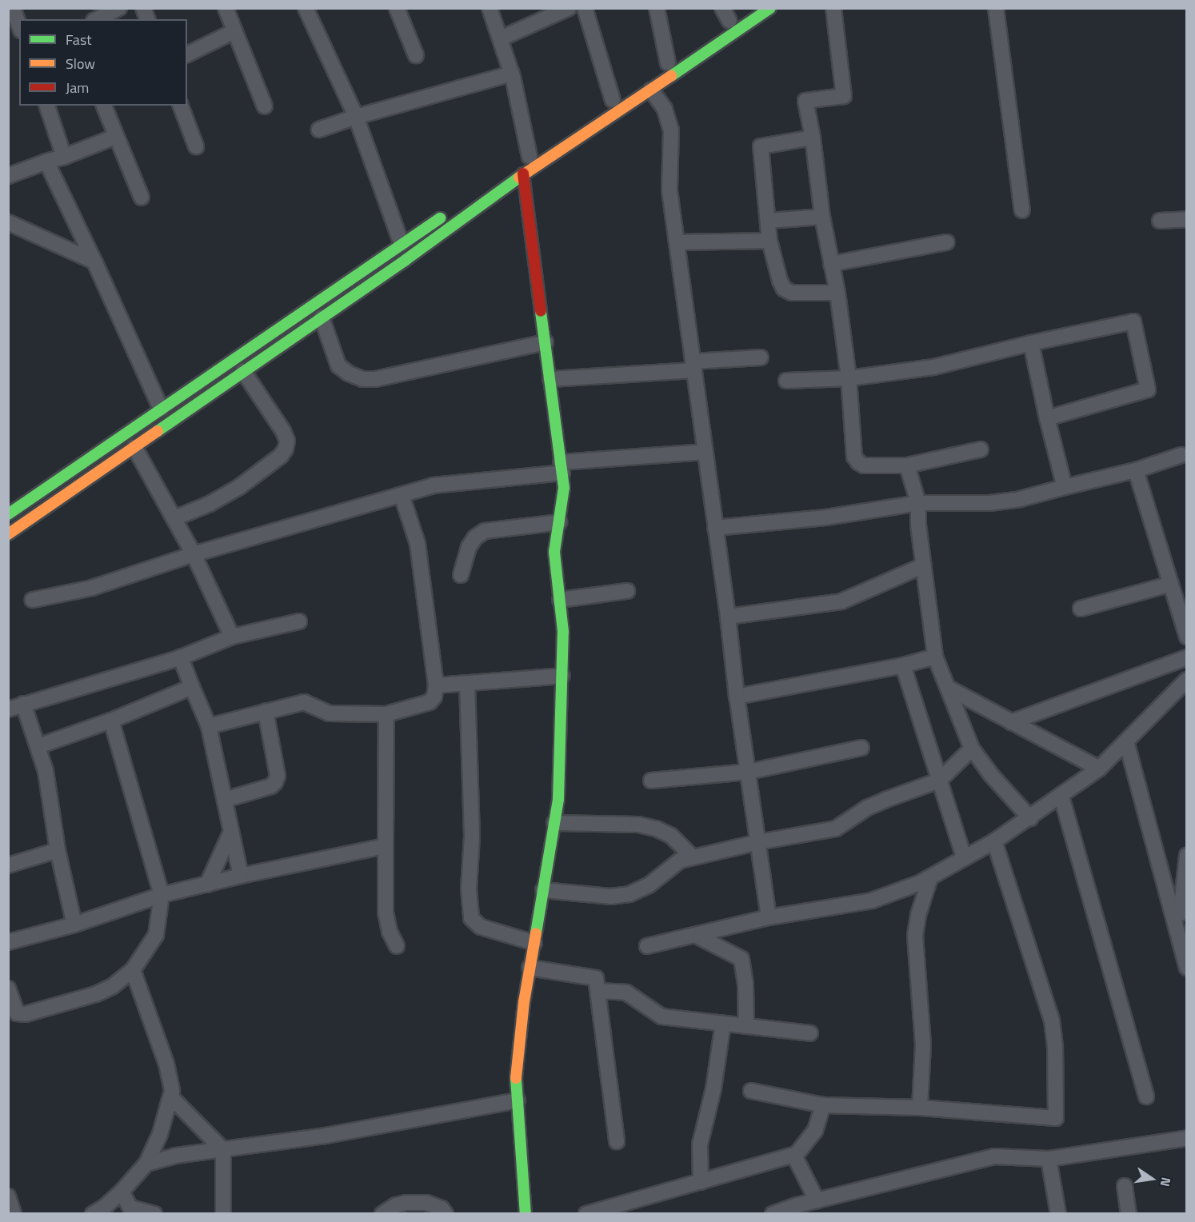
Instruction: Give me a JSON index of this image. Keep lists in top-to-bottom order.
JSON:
{
  "legend": ["Fast", "Slow", "Jam"],
  "north": "right"
}
